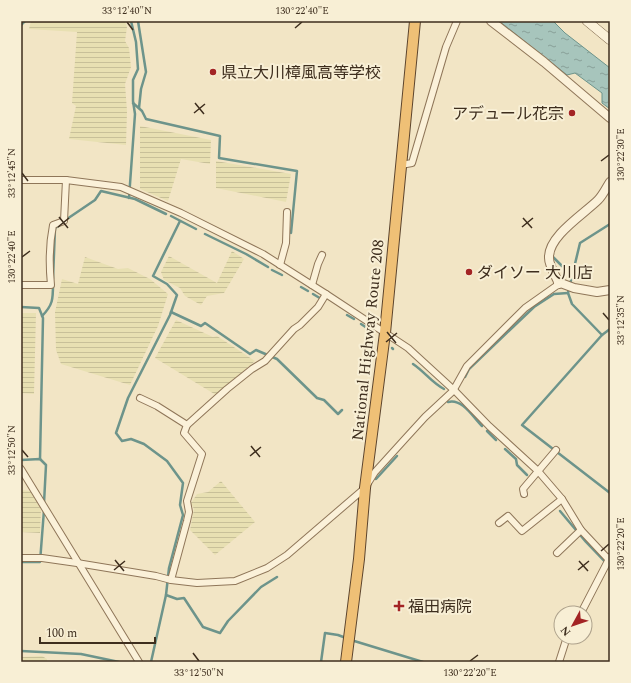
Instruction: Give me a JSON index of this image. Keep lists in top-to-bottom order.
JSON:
{
  "streets": {
    "highway": ["National Highway Route 208"]
  },
  "places": {
    "other": ["県立大川樟風高等学校", "アデュール花宗", "ダイソー 大川店"],
    "health": ["福田病院"]
  },
  "scale_bar": "100 m",
  "north": "bottom left",
  "coordinates": [
    "33°12'40\"N",
    "130°22'40\"E",
    "130°22'30\"E",
    "33°12'45\"N",
    "33°12'35\"N",
    "33°12'50\"N",
    "130°22'20\"E"
  ]
}
